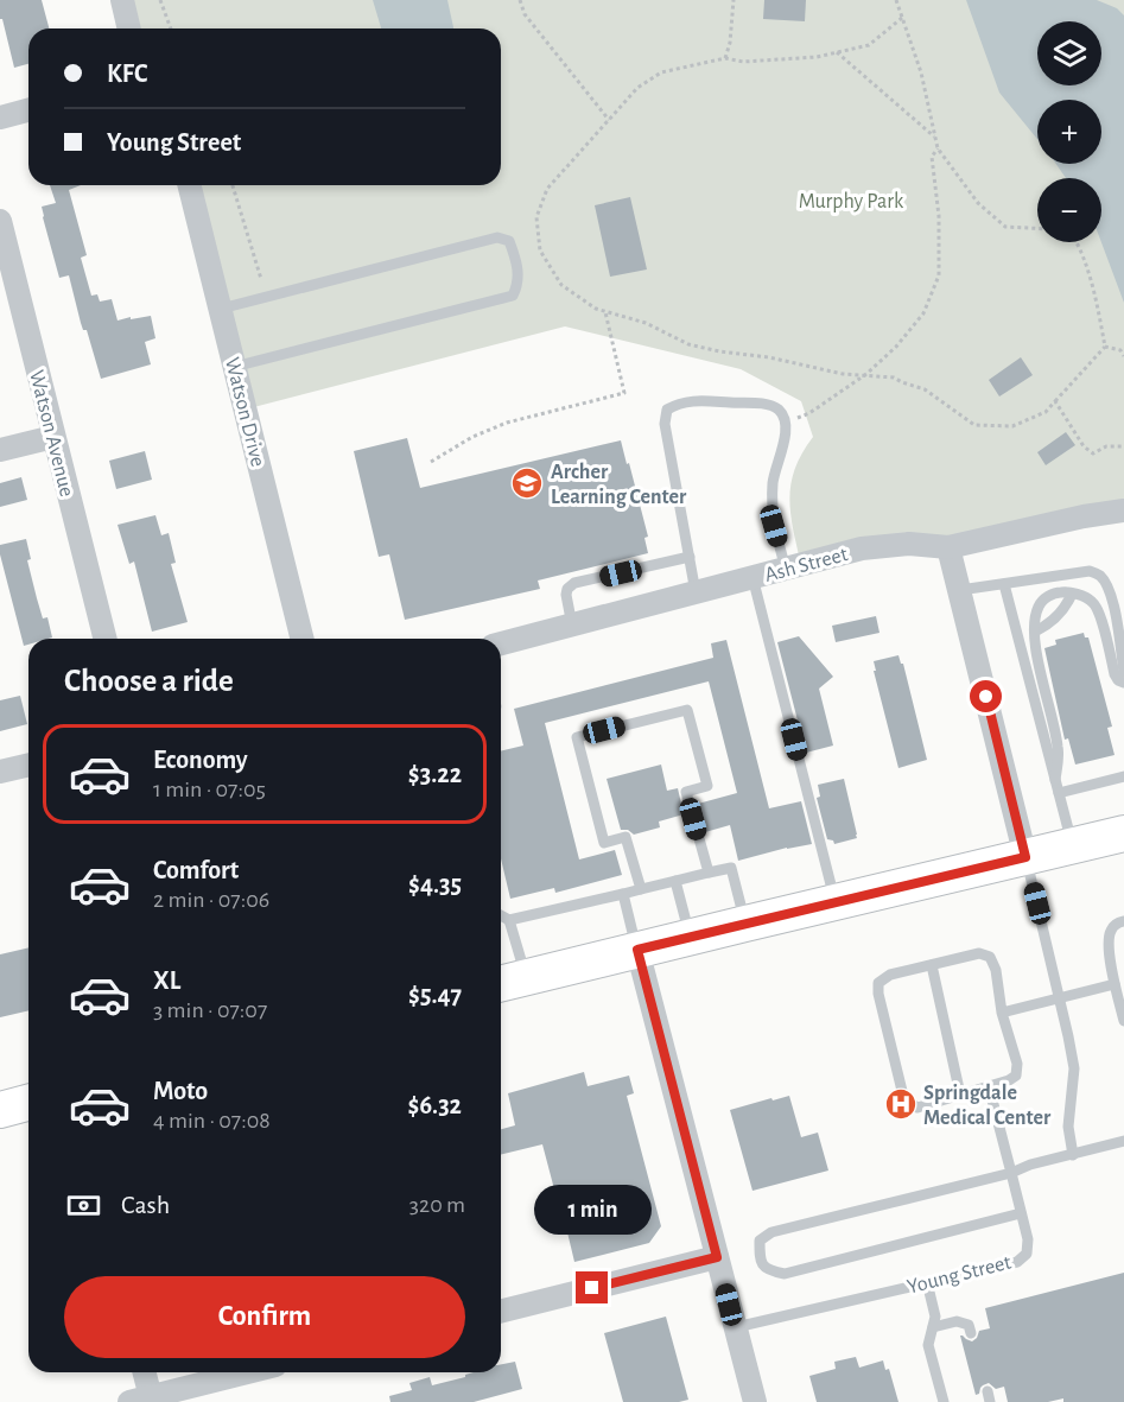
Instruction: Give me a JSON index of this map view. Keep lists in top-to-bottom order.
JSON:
{
  "streets": {
    "street": ["Watson Drive", "Watson Avenue", "Ash Street"],
    "lane": ["Young Street"]
  },
  "parks": ["Murphy Park"],
  "places": {
    "school or university": ["Archer Learning Center"],
    "hospital": ["Springdale Medical Center"]
  },
  "page": {
    "map_buttons": ["+", "−"],
    "banner": ["KFC", "Young Street"],
    "heading": "Choose a ride",
    "list": [
      {
        "name": "Economy",
        "note": "1 min · 07:05",
        "value": "$3.22"
      },
      {
        "name": "Comfort",
        "note": "2 min · 07:06",
        "value": "$4.35"
      },
      {
        "name": "XL",
        "note": "3 min · 07:07",
        "value": "$5.47"
      },
      {
        "name": "Moto",
        "note": "4 min · 07:08",
        "value": "$6.32"
      }
    ],
    "pay": ["Cash", "320 m"],
    "bubble": "1 min",
    "buttons": "Confirm"
  }
}
